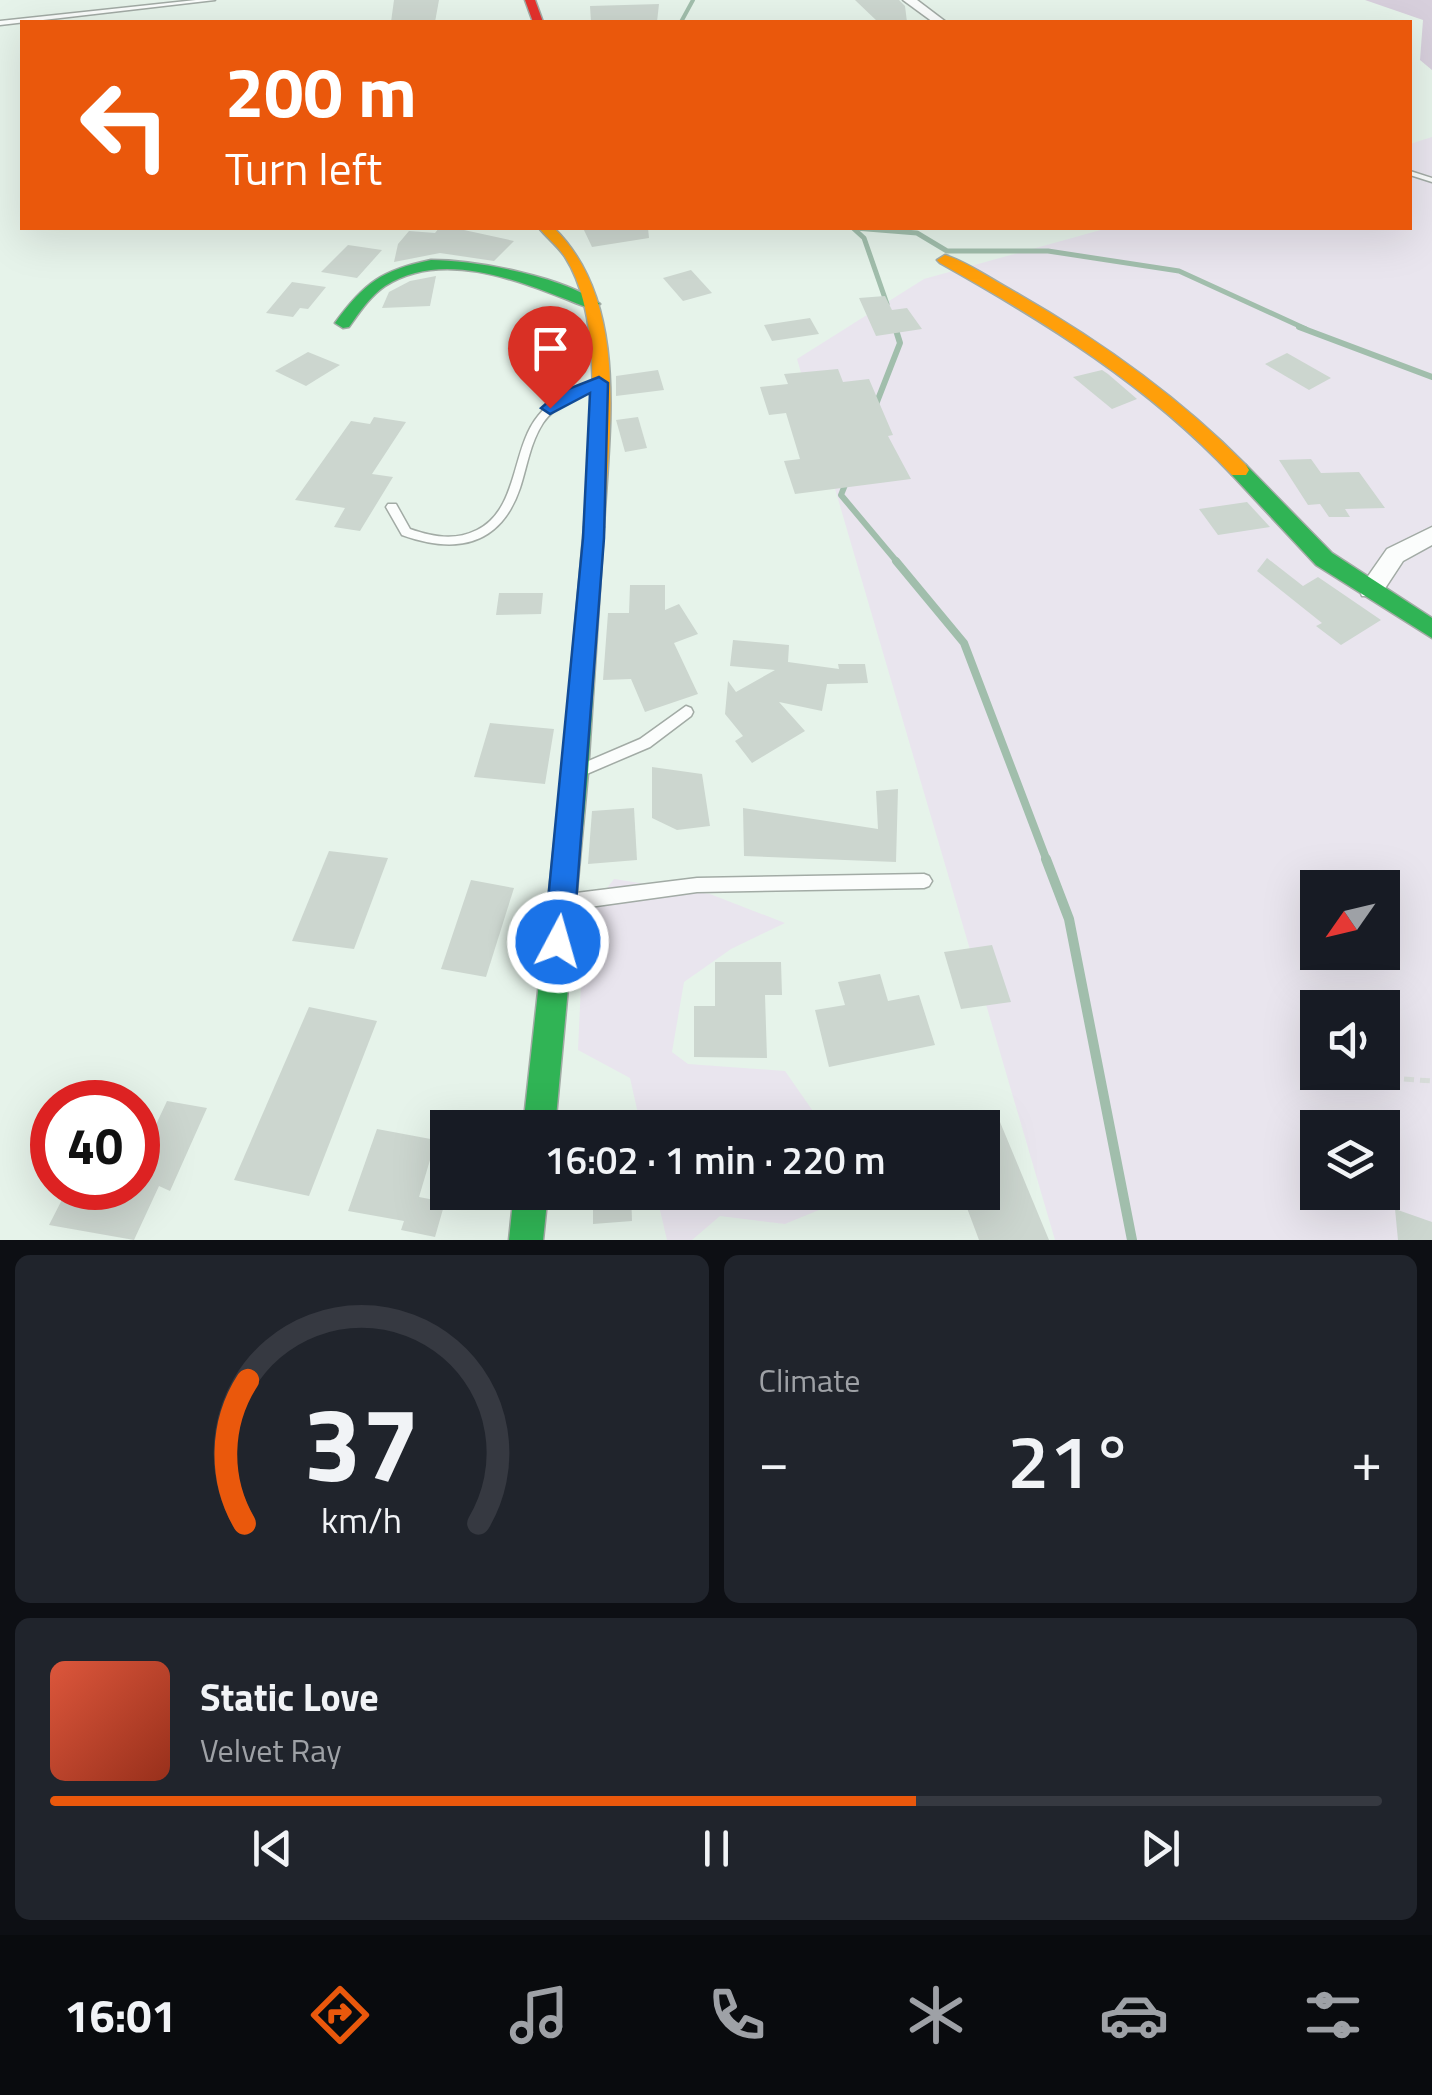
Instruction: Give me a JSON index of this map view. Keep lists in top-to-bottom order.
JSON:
{
  "north": "bottom left",
  "page": {
    "turn": ["200 m", "Turn left"],
    "limit": "40",
    "trip": "16:02 · 1 min · 220 m",
    "tile": "Climate",
    "heat": ["−", "21°", "+"],
    "song": ["Static Love", "Velvet Ray"],
    "tabs": "16:01",
    "gauge": ["37", "km/h"]
  }
}
